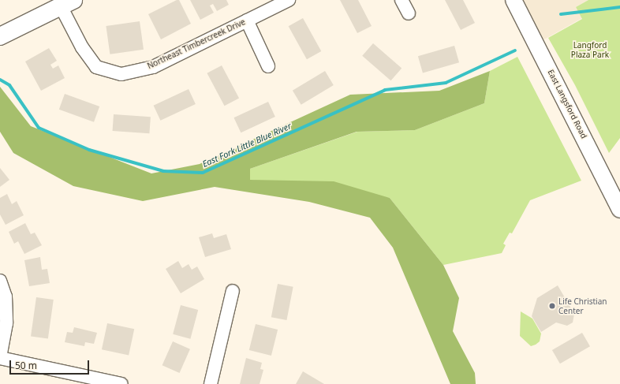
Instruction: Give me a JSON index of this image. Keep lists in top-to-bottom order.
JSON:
{
  "streets": {
    "street": ["Northeast Timbercreek Drive", "East Langsford Road"]
  },
  "water": ["East Fork Little Blue River"],
  "parks": ["Langford Plaza Park"],
  "places": ["Life Christian Center"],
  "scale_bar": "50 m"
}
